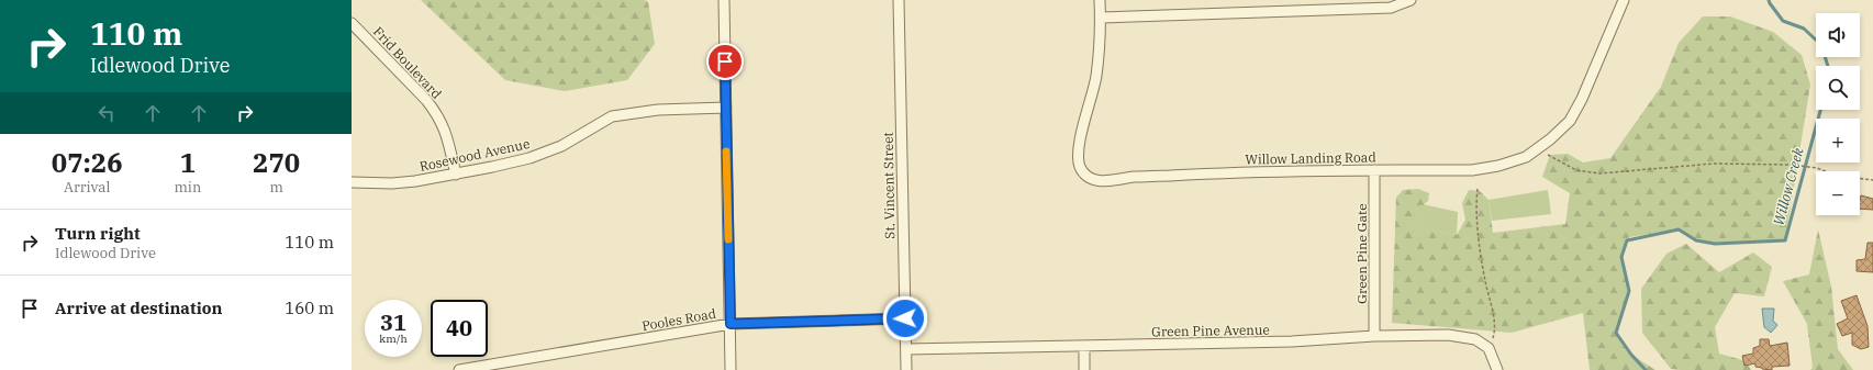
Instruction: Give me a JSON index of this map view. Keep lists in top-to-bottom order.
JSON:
{
  "streets": {
    "street": [
      "Frid Boulevard",
      "Rosewood Avenue",
      "Willow Landing Road",
      "St. Vincent Street",
      "Green Pine Gate",
      "Pooles Road",
      "Green Pine Avenue"
    ]
  },
  "crossings": [
    ["Frid Boulevard", "Rosewood Avenue"],
    ["Willow Landing Road", "Green Pine Gate"],
    ["St. Vincent Street", "Pooles Road"],
    ["St. Vincent Street", "Green Pine Avenue"],
    ["Green Pine Gate", "Green Pine Avenue"]
  ],
  "water": ["Willow Creek"],
  "page": {
    "turn": ["110 m", "Idlewood Drive"],
    "map_buttons": ["+", "−"],
    "eta": [
      "07:26",
      "Arrival",
      "1",
      "min",
      "270",
      "m"
    ],
    "list": [
      {
        "name": "Turn right",
        "note": "Idlewood Drive",
        "value": "110 m"
      },
      {
        "name": "Arrive at destination",
        "value": "160 m"
      }
    ],
    "speed": "31 km/h",
    "limit": "40"
  }
}
